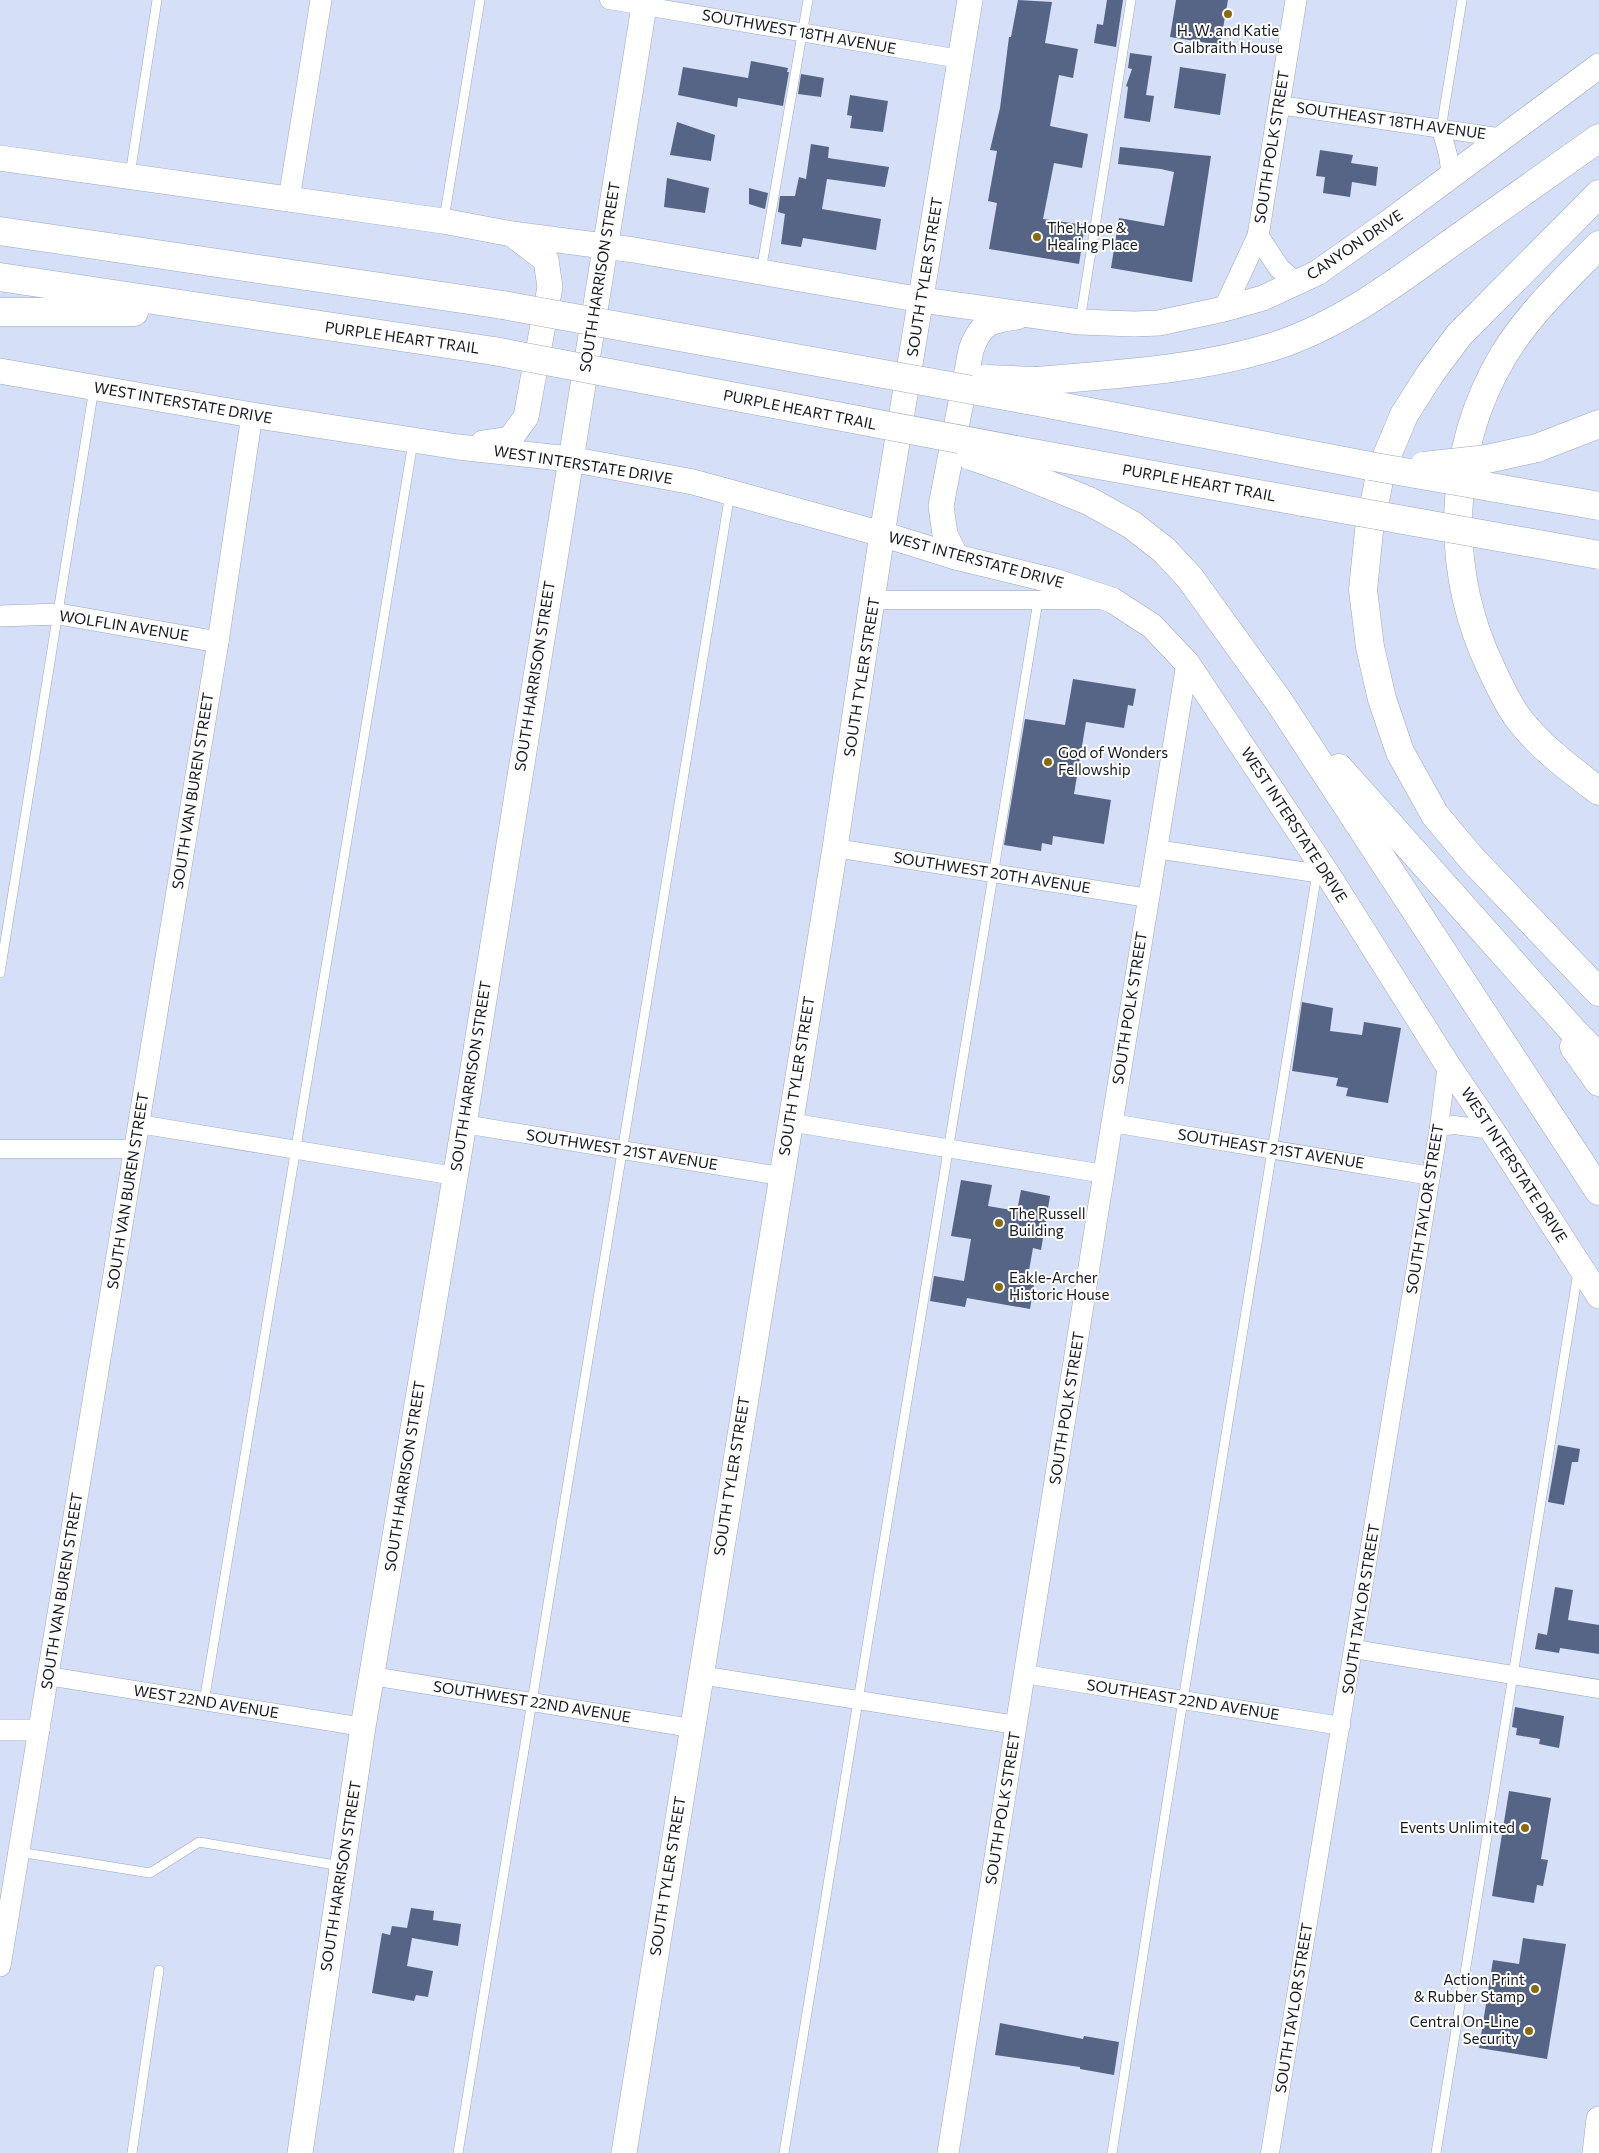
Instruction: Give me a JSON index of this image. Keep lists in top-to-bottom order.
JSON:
{
  "streets": {
    "highway": ["PURPLE HEART TRAIL"],
    "main road": [
      "CANYON DRIVE",
      "SOUTH HARRISON STREET",
      "SOUTH TYLER STREET",
      "WEST INTERSTATE DRIVE"
    ],
    "street": [
      "SOUTHWEST 18TH AVENUE",
      "SOUTHEAST 18TH AVENUE",
      "SOUTH POLK STREET",
      "WOLFLIN AVENUE",
      "SOUTH VAN BUREN STREET",
      "SOUTHWEST 20TH AVENUE",
      "SOUTHEAST 21ST AVENUE",
      "SOUTHWEST 21ST AVENUE",
      "SOUTH TAYLOR STREET",
      "SOUTHEAST 22ND AVENUE",
      "WEST 22ND AVENUE",
      "SOUTHWEST 22ND AVENUE"
    ]
  },
  "crossings": [
    ["SOUTHWEST 18TH AVENUE", "SOUTH HARRISON STREET"],
    ["SOUTHWEST 18TH AVENUE", "SOUTH TYLER STREET"],
    ["SOUTHEAST 18TH AVENUE", "SOUTH POLK STREET"],
    ["SOUTHEAST 18TH AVENUE", "CANYON DRIVE"],
    ["SOUTH POLK STREET", "CANYON DRIVE"],
    ["SOUTH POLK STREET", "WEST INTERSTATE DRIVE"],
    ["SOUTH POLK STREET", "SOUTHWEST 20TH AVENUE"],
    ["SOUTH POLK STREET", "SOUTHEAST 21ST AVENUE"],
    ["SOUTH POLK STREET", "SOUTHEAST 22ND AVENUE"],
    ["CANYON DRIVE", "SOUTH TYLER STREET"],
    ["SOUTH HARRISON STREET", "WEST INTERSTATE DRIVE"],
    ["SOUTH HARRISON STREET", "SOUTHWEST 21ST AVENUE"],
    ["SOUTH HARRISON STREET", "WEST 22ND AVENUE"],
    ["SOUTH HARRISON STREET", "SOUTHWEST 22ND AVENUE"],
    ["SOUTH TYLER STREET", "WEST INTERSTATE DRIVE"],
    ["SOUTH TYLER STREET", "SOUTHWEST 20TH AVENUE"],
    ["SOUTH TYLER STREET", "SOUTHWEST 21ST AVENUE"],
    ["SOUTH TYLER STREET", "SOUTHWEST 22ND AVENUE"],
    ["WEST INTERSTATE DRIVE", "SOUTH VAN BUREN STREET"],
    ["WEST INTERSTATE DRIVE", "SOUTH TAYLOR STREET"],
    ["WOLFLIN AVENUE", "SOUTH VAN BUREN STREET"],
    ["SOUTH VAN BUREN STREET", "WEST 22ND AVENUE"],
    ["SOUTHEAST 21ST AVENUE", "SOUTH TAYLOR STREET"],
    ["SOUTH TAYLOR STREET", "SOUTHEAST 22ND AVENUE"]
  ],
  "places": [
    "H. W. and Katie Galbraith House",
    "The Hope & Healing Place",
    "God of Wonders Fellowship",
    "The Russell Building",
    "Eakle-Archer Historic House",
    "Events Unlimited",
    "Action Print & Rubber Stamp",
    "Central On-Line Security"
  ]
}
